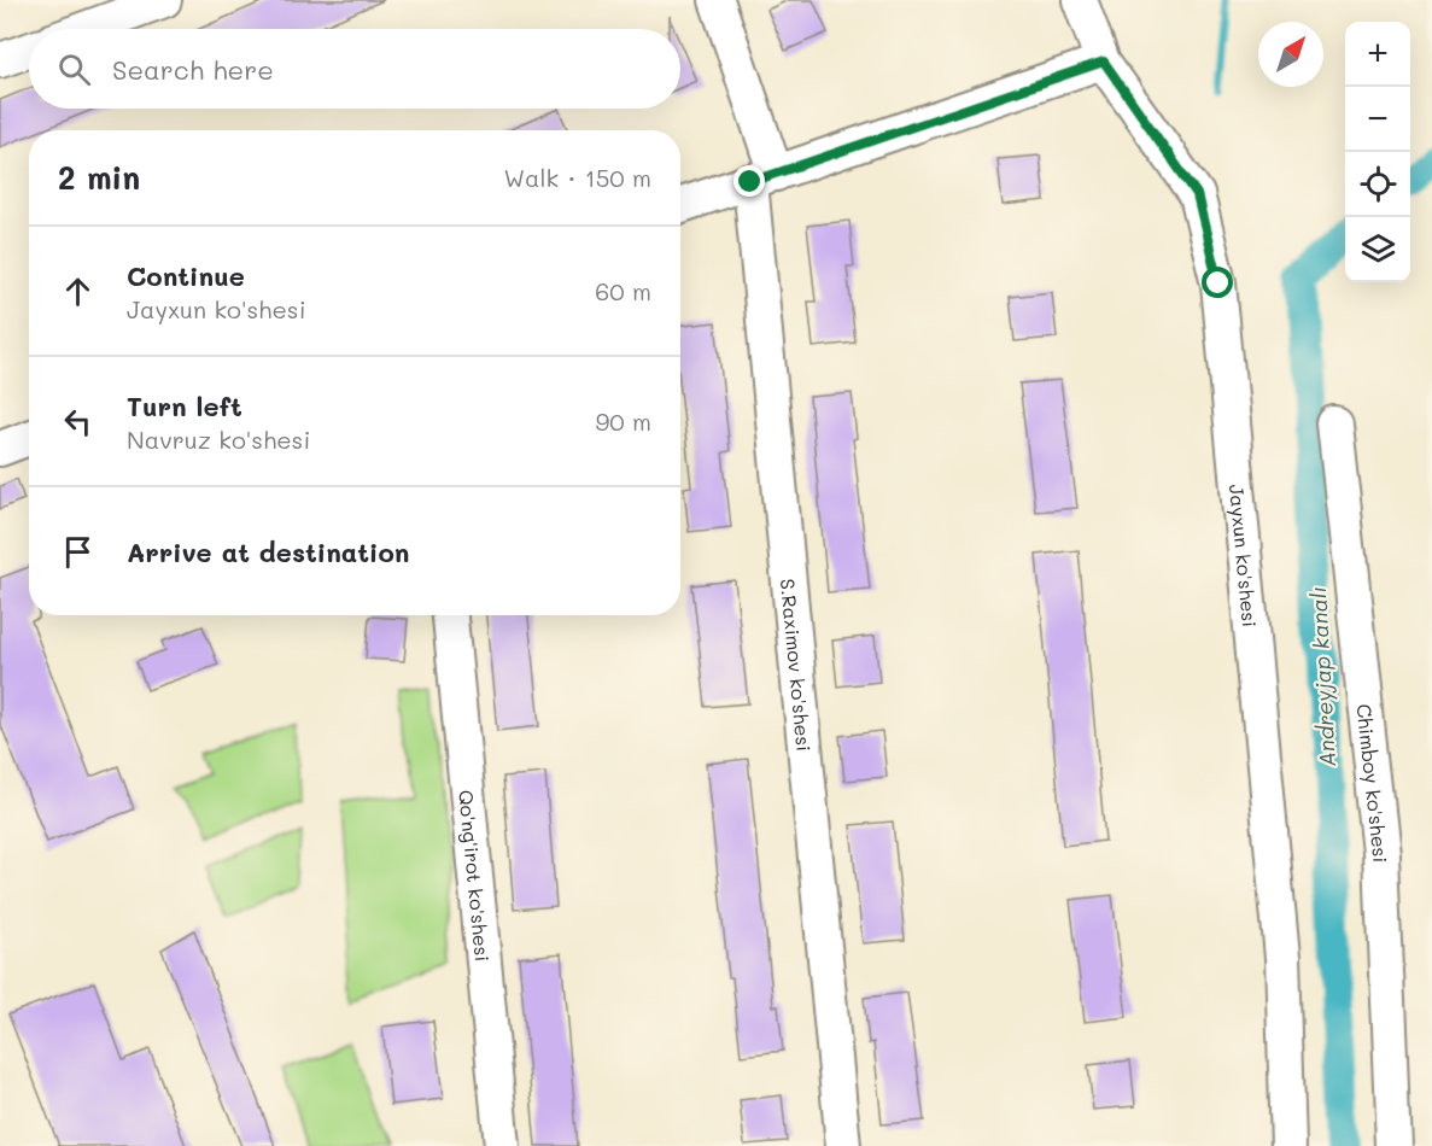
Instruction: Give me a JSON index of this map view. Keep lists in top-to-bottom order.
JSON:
{
  "streets": {
    "street": [
      "Jayxun ko'shesi",
      "S.Raximov ko'shesi",
      "Chimboy ko'shesi",
      "Qo'ng'irot ko'shesi"
    ]
  },
  "water": ["Andreyjap kanalı"],
  "north": "top right",
  "page": {
    "map_buttons": ["+", "−"],
    "search": "Search here",
    "heading": ["2 min", "Walk · 150 m"],
    "list": [
      ["Continue", "Jayxun ko'shesi", "60 m"],
      ["Turn left", "Navruz ko'shesi", "90 m"],
      "Arrive at destination"
    ]
  }
}
